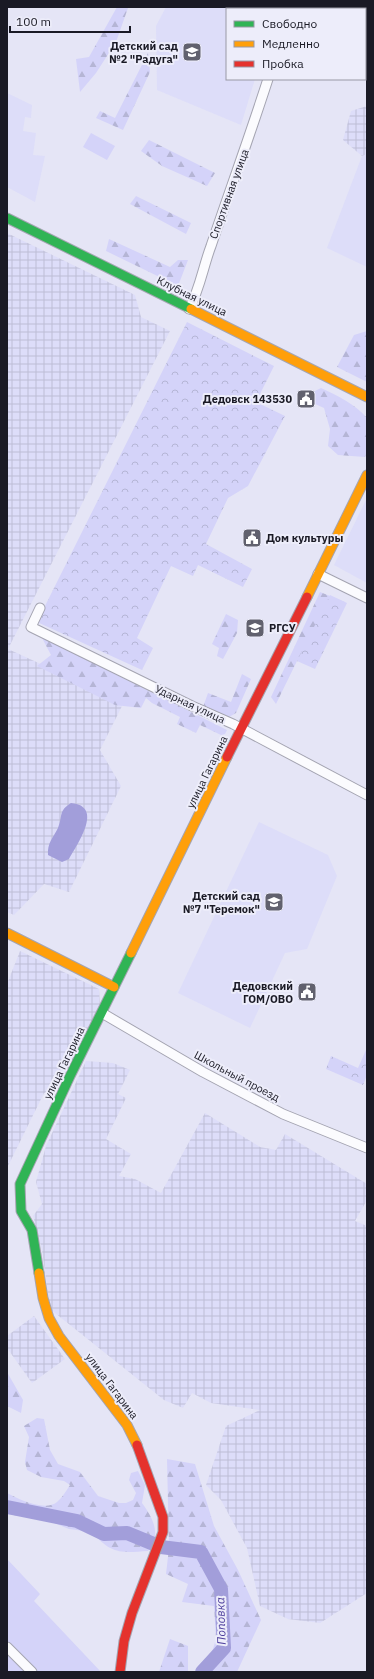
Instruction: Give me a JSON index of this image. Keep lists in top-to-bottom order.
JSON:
{
  "streets": {
    "street": [
      "Спортивная улица",
      "Клубная улица",
      "Ударная улица",
      "улица Гагарина",
      "Школьный проезд"
    ]
  },
  "crossings": [
    ["Спортивная улица", "Клубная улица"],
    ["Ударная улица", "улица Гагарина"],
    ["улица Гагарина", "Школьный проезд"]
  ],
  "water": ["Поповка"],
  "places": {
    "school or university": ["Детский сад №2 \"Радуга\"", "РГСУ", "Детский сад №7 \"Теремок\""],
    "public building": ["Дедовск 143530", "Дом культуры", "Дедовский ГОМ/ОВО"]
  },
  "legend": ["Свободно", "Медленно", "Пробка"],
  "scale_bar": "100 m"
}
